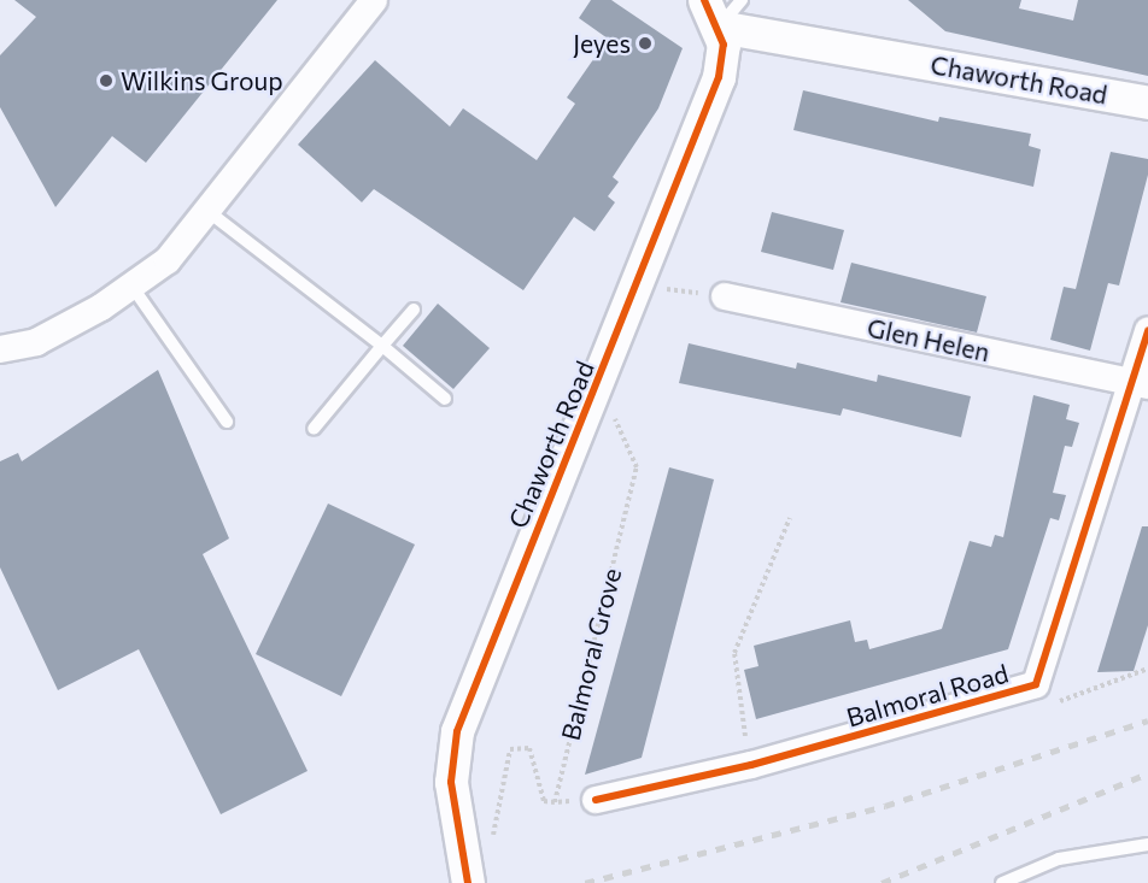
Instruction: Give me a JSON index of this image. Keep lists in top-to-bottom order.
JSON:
{
  "streets": {
    "street": ["Chaworth Road", "Glen Helen", "Balmoral Road"],
    "path": ["Balmoral Grove"]
  },
  "crossings": [
    ["Glen Helen", "Balmoral Road"]
  ],
  "places": ["Jeyes", "Wilkins Group"]
}
